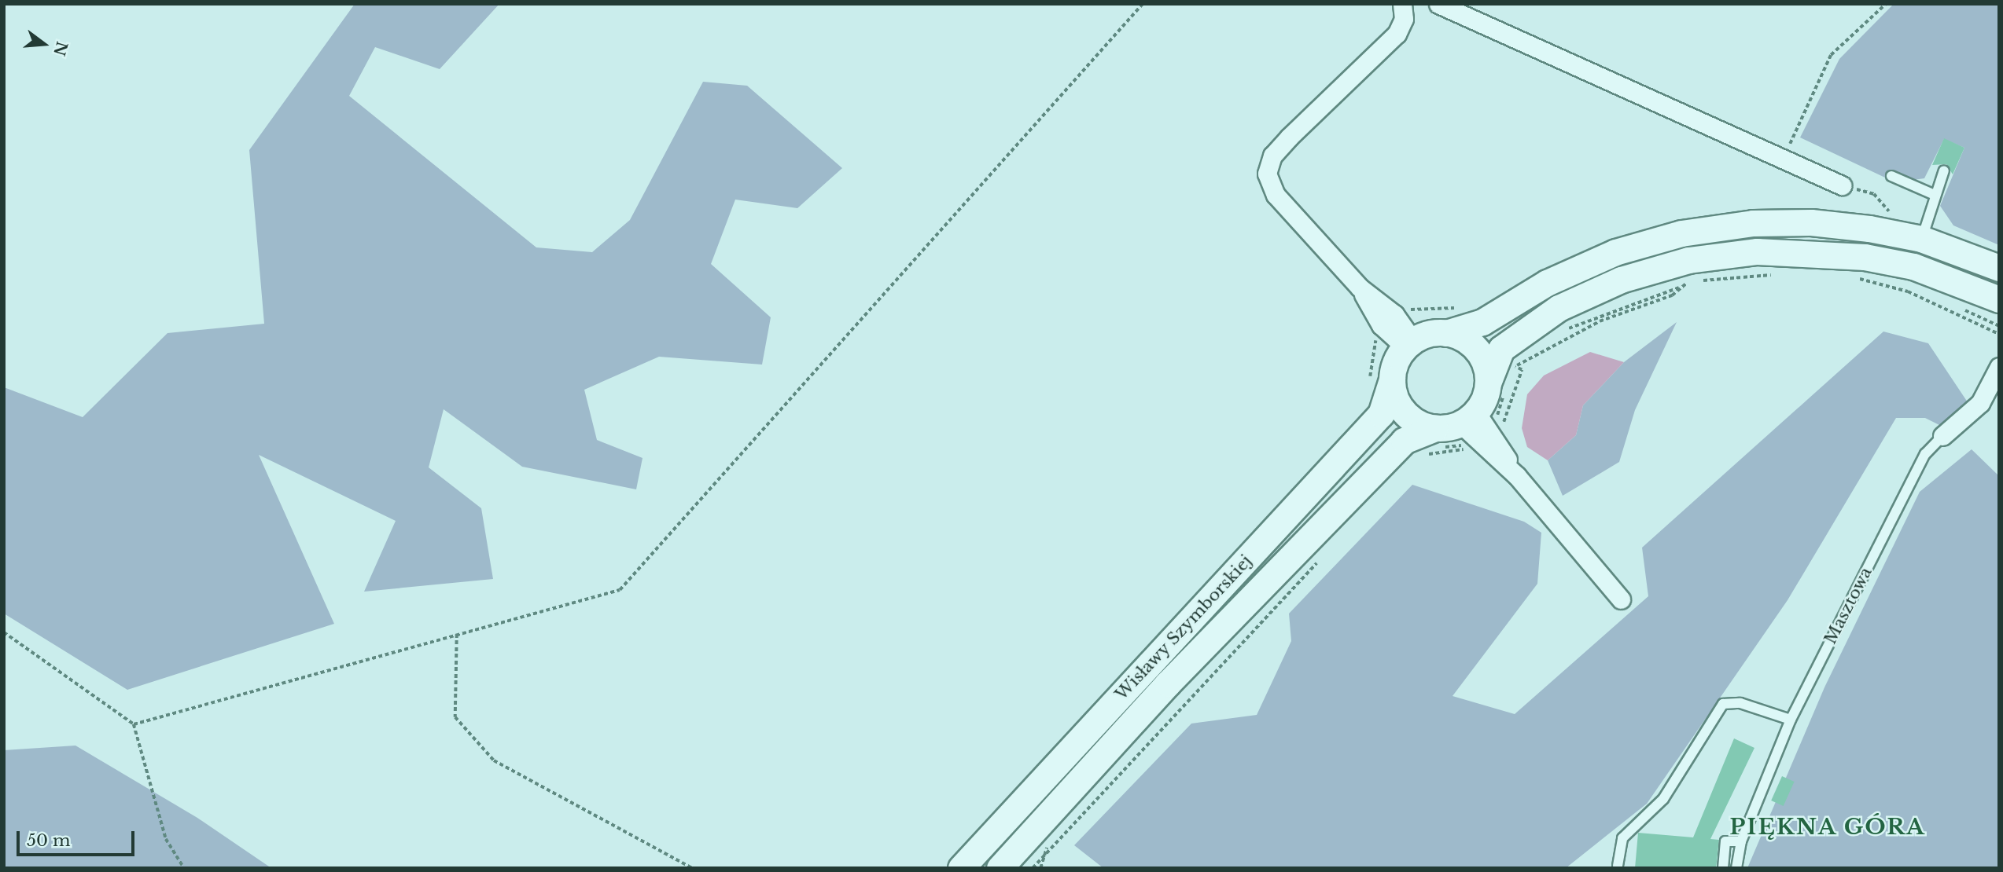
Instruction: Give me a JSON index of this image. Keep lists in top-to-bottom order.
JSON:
{
  "streets": {
    "main road": ["Wisławy Szymborskiej"],
    "street": ["Masztowa"]
  },
  "districts": ["PIĘKNA GÓRA"],
  "scale_bar": "50 m",
  "north": "right"
}
